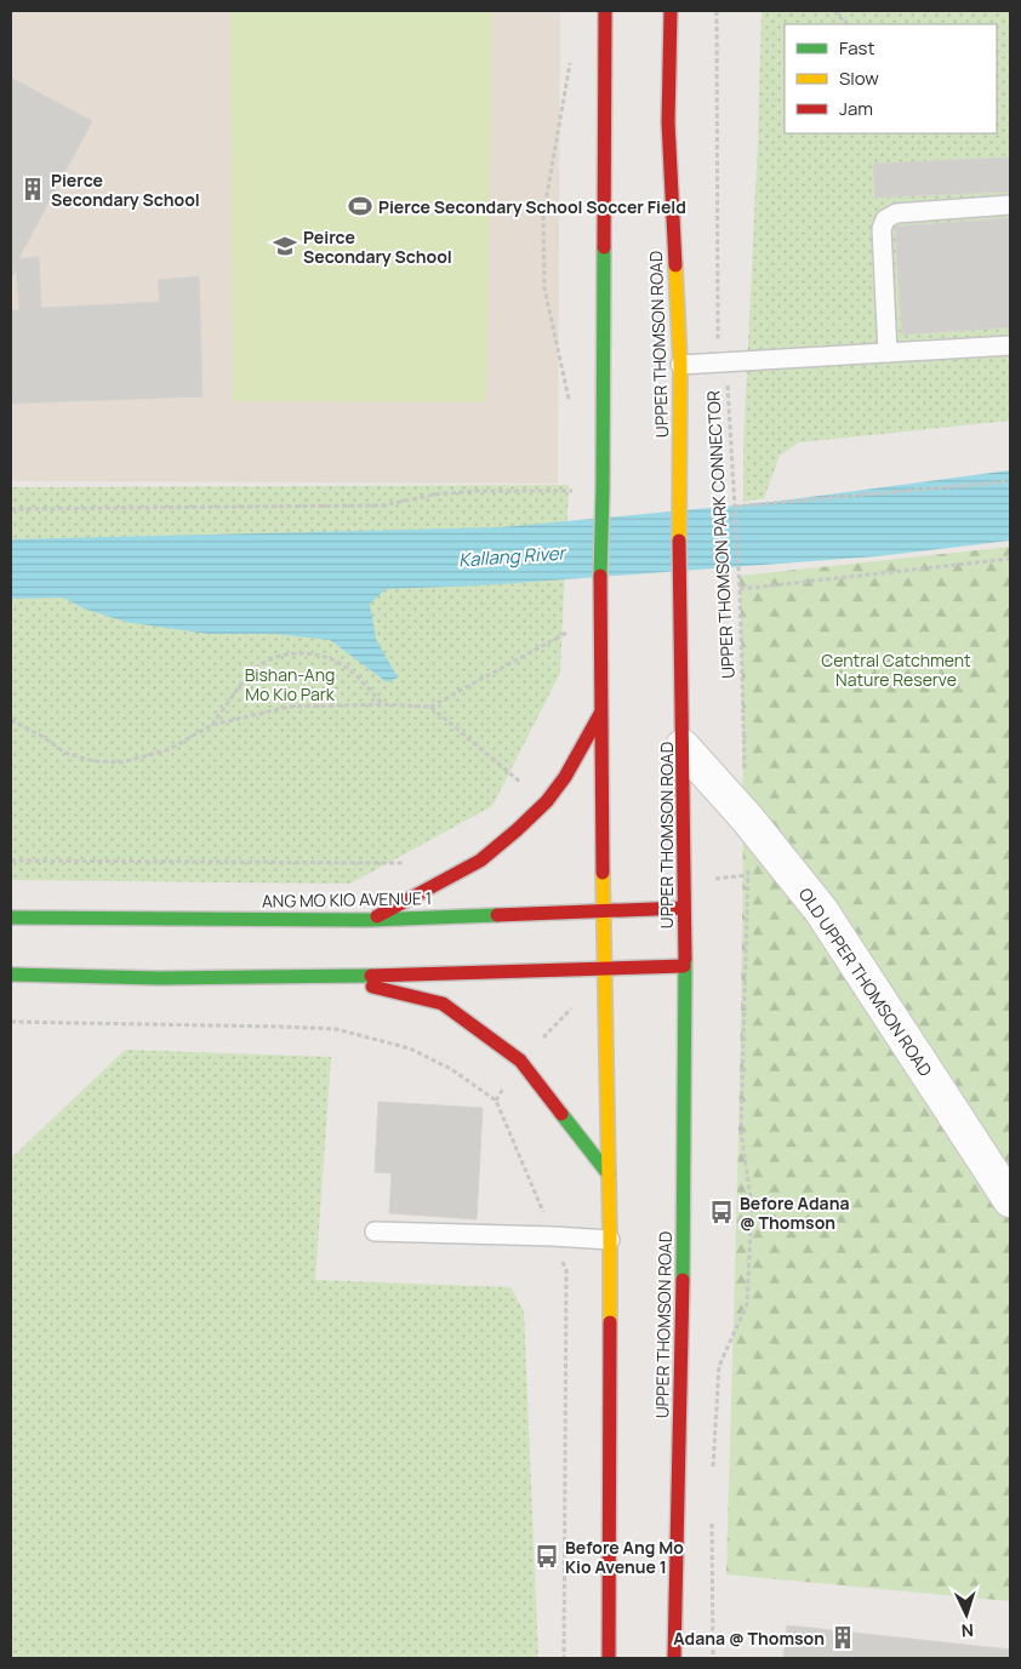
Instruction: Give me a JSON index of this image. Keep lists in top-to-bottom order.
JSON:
{
  "streets": {
    "main road": ["UPPER THOMSON ROAD", "ANG MO KIO AVENUE 1"],
    "street": ["OLD UPPER THOMSON ROAD"],
    "path": ["UPPER THOMSON PARK CONNECTOR"]
  },
  "crossings": [
    ["UPPER THOMSON ROAD", "ANG MO KIO AVENUE 1"],
    ["UPPER THOMSON ROAD", "OLD UPPER THOMSON ROAD"],
    ["UPPER THOMSON PARK CONNECTOR", "OLD UPPER THOMSON ROAD"]
  ],
  "water": ["Kallang River"],
  "parks": ["Central Catchment Nature Reserve", "Bishan-Ang Mo Kio Park"],
  "places": {
    "building": ["Pierce Secondary School", "Adana @ Thomson"],
    "sports": ["Pierce Secondary School Soccer Field"],
    "school or university": ["Peirce Secondary School"],
    "bus stop": ["Before Adana @ Thomson", "Before Ang Mo Kio Avenue 1"]
  },
  "legend": ["Fast", "Slow", "Jam"],
  "north": "bottom"
}
